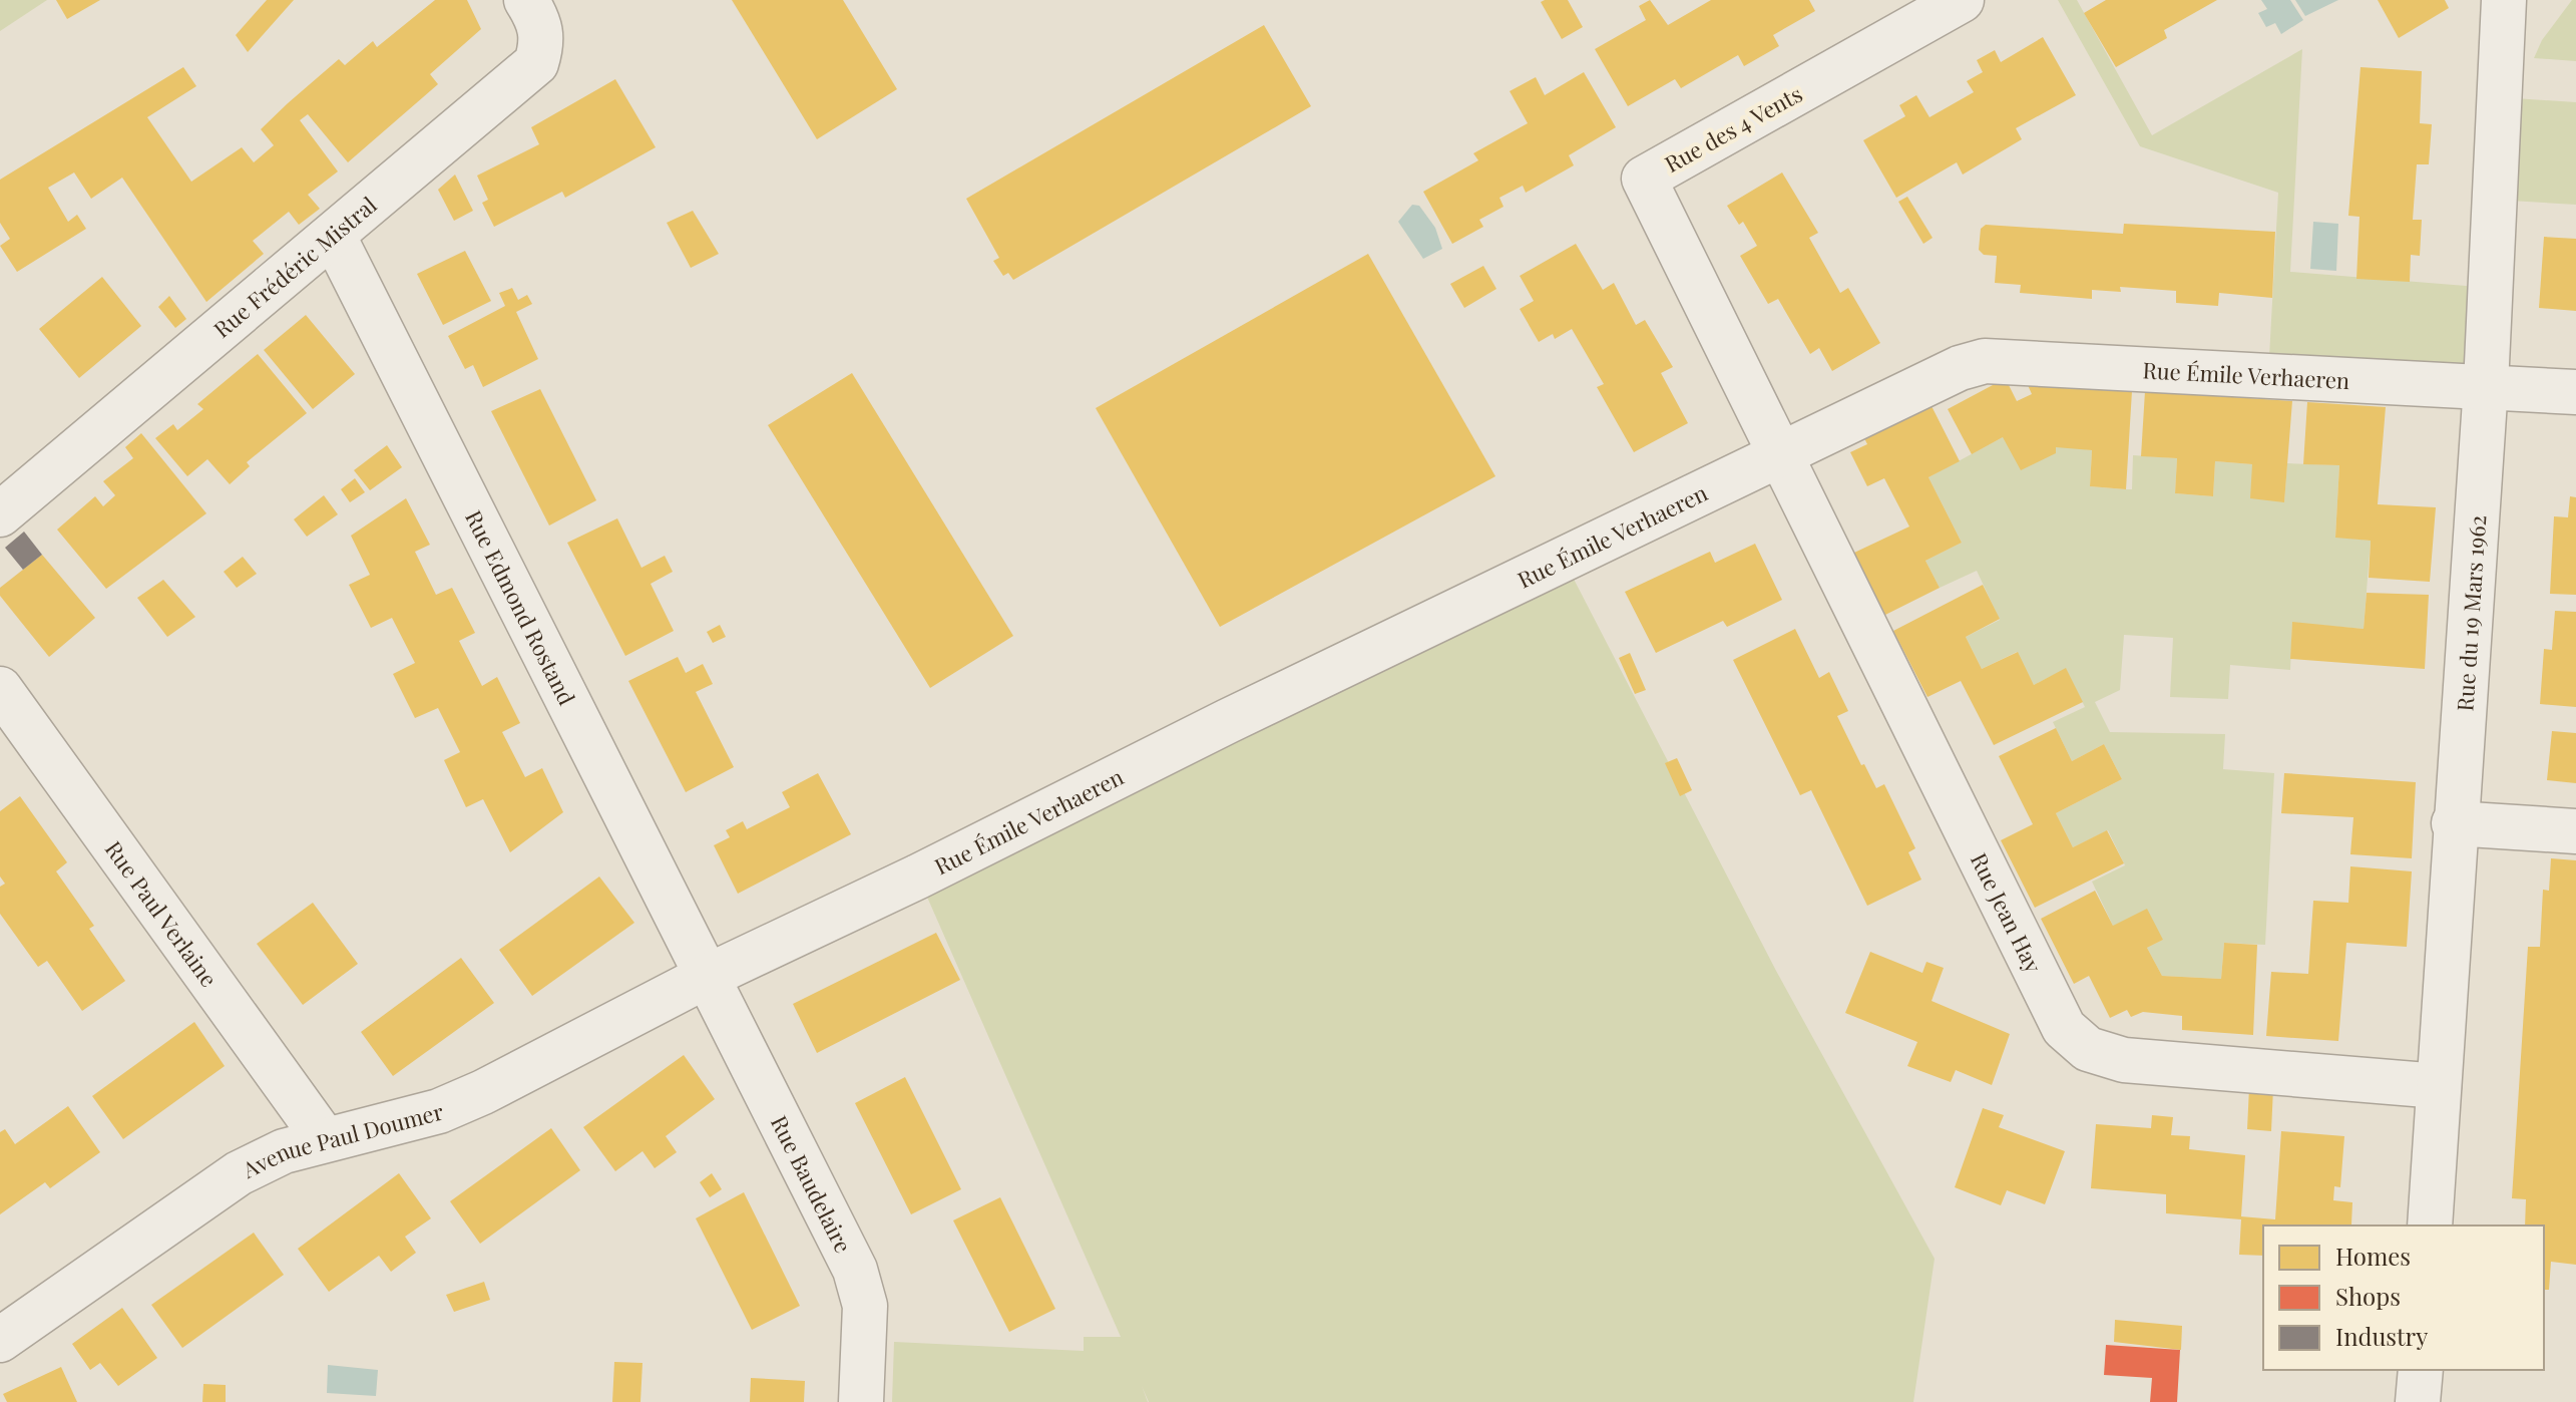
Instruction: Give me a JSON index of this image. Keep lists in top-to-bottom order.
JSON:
{
  "streets": {
    "street": [
      "Rue des 4 Vents",
      "Rue Frédéric Mistral",
      "Rue Émile Verhaeren",
      "Rue Edmond Rostand",
      "Rue du 19 Mars 1962",
      "Rue Jean Hay",
      "Rue Paul Verlaine",
      "Avenue Paul Doumer",
      "Rue Baudelaire"
    ]
  },
  "crossings": [
    ["Rue des 4 Vents", "Rue Émile Verhaeren"],
    ["Rue des 4 Vents", "Rue Jean Hay"],
    ["Rue Frédéric Mistral", "Rue Edmond Rostand"],
    ["Rue Émile Verhaeren", "Rue Edmond Rostand"],
    ["Rue Émile Verhaeren", "Rue du 19 Mars 1962"],
    ["Rue Émile Verhaeren", "Rue Jean Hay"],
    ["Rue Émile Verhaeren", "Avenue Paul Doumer"],
    ["Rue Émile Verhaeren", "Rue Baudelaire"],
    ["Rue Edmond Rostand", "Avenue Paul Doumer"],
    ["Rue Edmond Rostand", "Rue Baudelaire"],
    ["Rue du 19 Mars 1962", "Rue Jean Hay"],
    ["Rue Paul Verlaine", "Avenue Paul Doumer"],
    ["Avenue Paul Doumer", "Rue Baudelaire"]
  ],
  "legend": ["Homes", "Shops", "Industry"]
}
